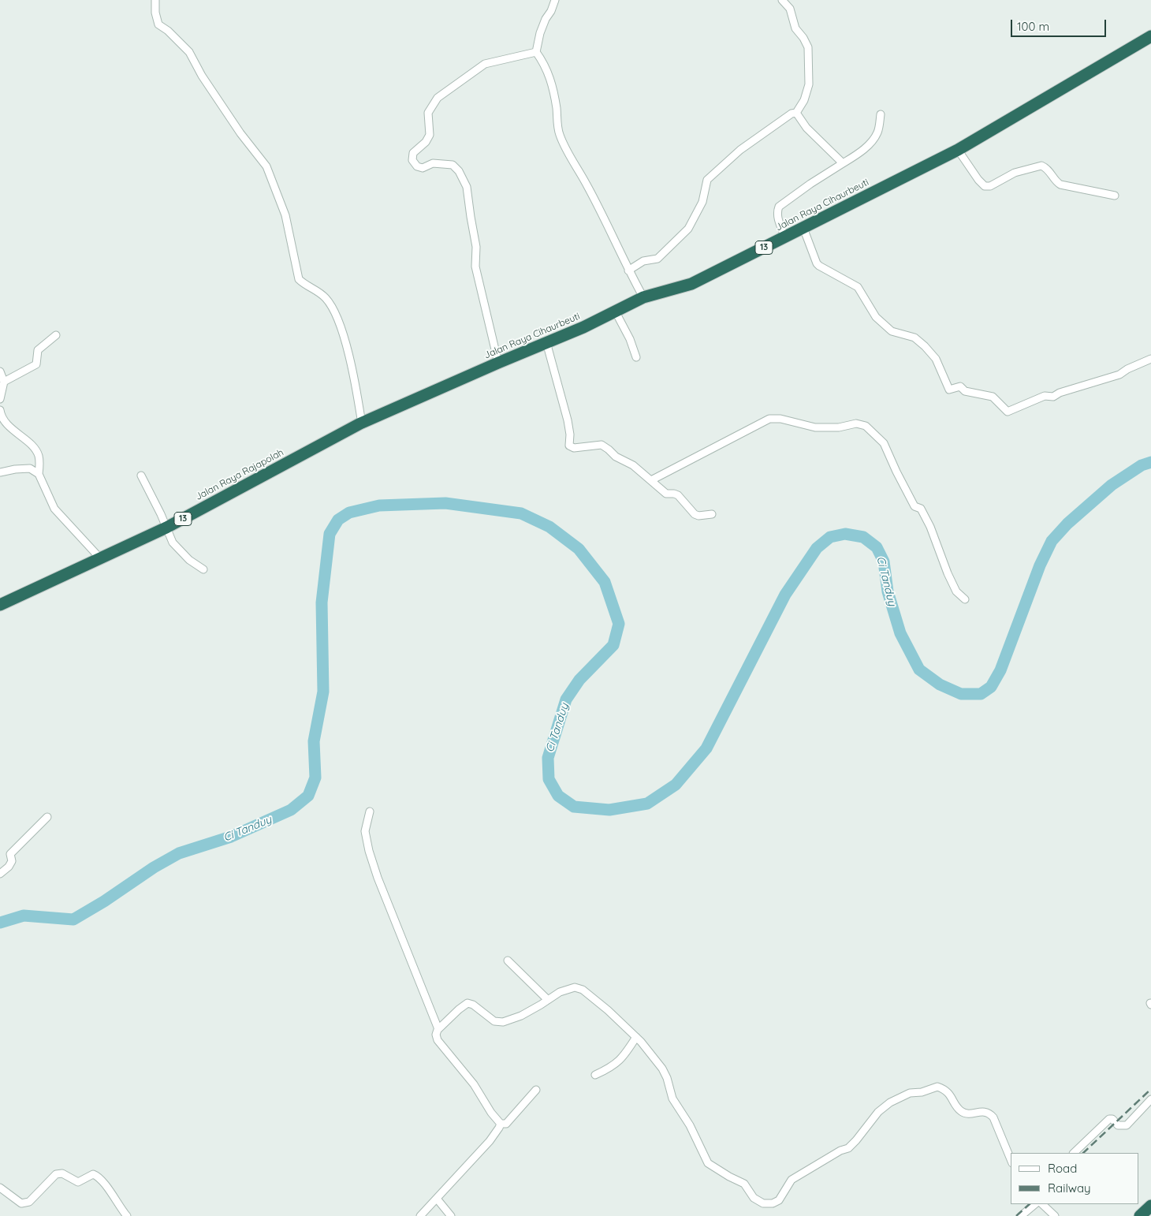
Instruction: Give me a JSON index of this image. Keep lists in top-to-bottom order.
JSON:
{
  "streets": {
    "highway": ["Jalan Raya Cihaurbeuti", "13", "Jalan Raya Rajapolah"]
  },
  "crossings": [
    ["Jalan Raya Cihaurbeuti", "Jalan Raya Rajapolah"]
  ],
  "water": ["Ci Tanduy"],
  "legend": ["Road", "Railway"],
  "scale_bar": "100 m"
}
